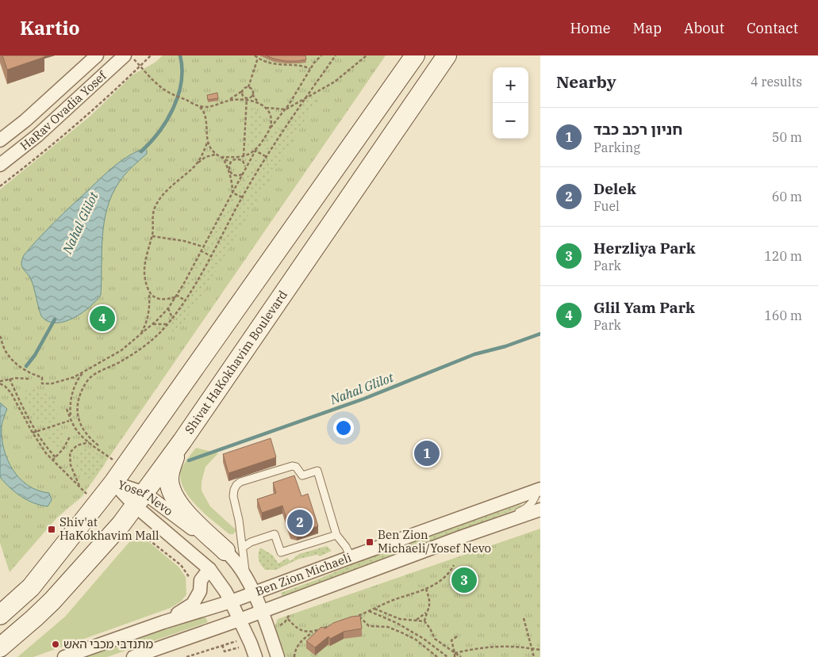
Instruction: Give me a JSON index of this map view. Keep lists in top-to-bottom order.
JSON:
{
  "streets": {
    "main road": ["Shivat HaKokhavim Boulevard"],
    "street": ["HaRav Ovadia Yosef", "Yosef Nevo", "Ben Zion Michaeli"]
  },
  "crossings": [
    ["Shivat HaKokhavim Boulevard", "Yosef Nevo"],
    ["Yosef Nevo", "Ben Zion Michaeli"]
  ],
  "water": ["Nahal Glilot"],
  "places": {
    "transit": ["Shiv'at HaKokhavim Mall", "Ben Zion Michaeli/Yosef Nevo"],
    "other": ["מתנדבי מכבי האש"]
  },
  "page": {
    "header": "Kartio",
    "nav": [
      "Home",
      "Map",
      "About",
      "Contact"
    ],
    "heading": ["Nearby", "4 results"],
    "map_buttons": ["+", "−"],
    "list": [
      {
        "mark": "1",
        "name": "חניון רכב כבד",
        "note": "Parking",
        "value": "50 m"
      },
      {
        "mark": "2",
        "name": "Delek",
        "note": "Fuel",
        "value": "60 m"
      },
      {
        "mark": "3",
        "name": "Herzliya Park",
        "note": "Park",
        "value": "120 m"
      },
      {
        "mark": "4",
        "name": "Glil Yam Park",
        "note": "Park",
        "value": "160 m"
      }
    ],
    "pins": [
      "4",
      "1",
      "2",
      "3"
    ]
  }
}
